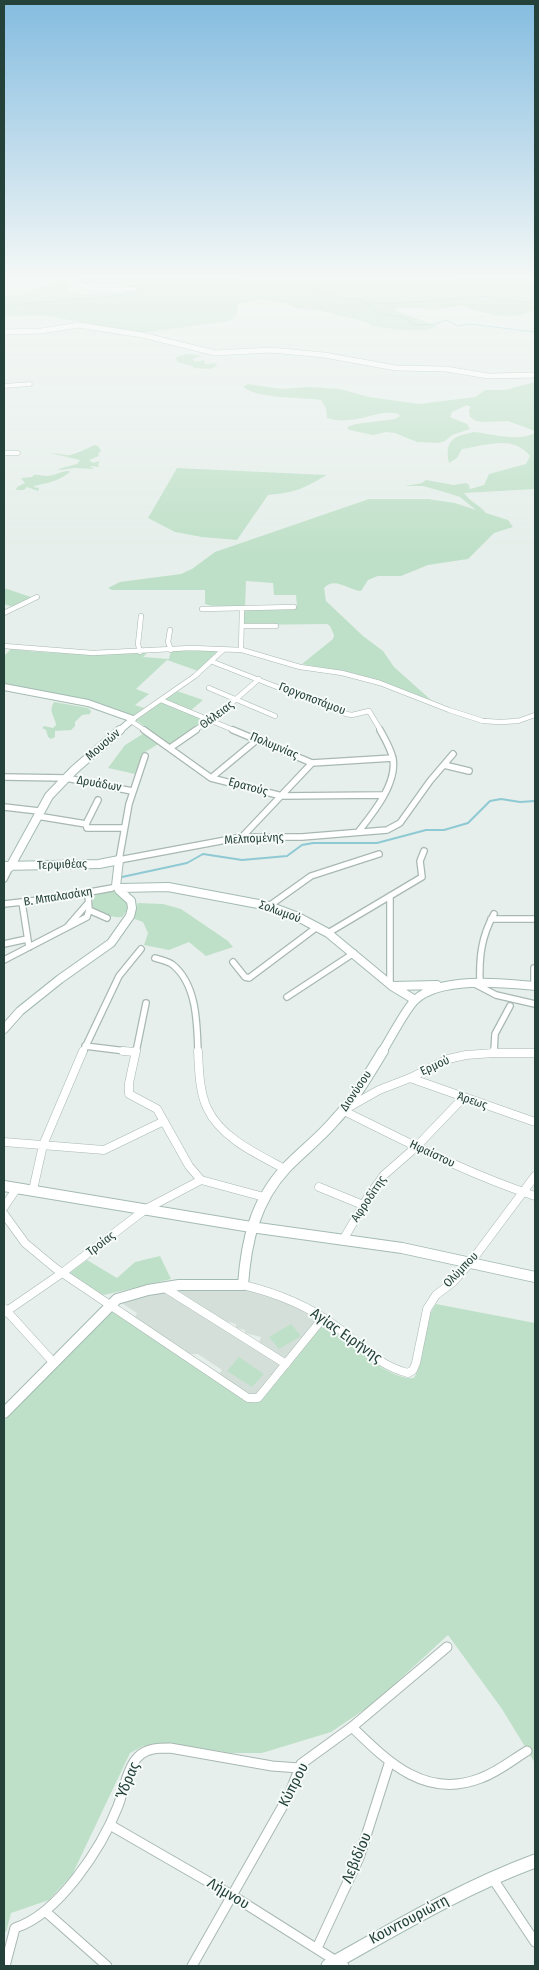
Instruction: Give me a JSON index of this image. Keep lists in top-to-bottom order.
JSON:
{
  "streets": {
    "street": [
      "Γοργοποτάμου",
      "Θάλειας",
      "Μουσών",
      "Πολυμνίας",
      "Δρυάδων",
      "Ερατούς",
      "Μελπομένης",
      "Τερψιθέας",
      "Β. Μπαλασάκη",
      "Σολωμού",
      "Ερμού",
      "Διονύσου",
      "Άρεως",
      "Ηφαίστου",
      "Αφροδίτης",
      "Τροίας",
      "Ολύμπου",
      "Αγίας Ειρήνης",
      "Ύδρας",
      "Κύπρου",
      "Λεβιδίου",
      "Λήμνου",
      "Κουντουριώτη"
    ]
  },
  "crossings": [
    ["Γοργοποτάμου", "Θάλειας"],
    ["Γοργοποτάμου", "Μουσών"],
    ["Γοργοποτάμου", "Πολυμνίας"],
    ["Θάλειας", "Πολυμνίας"],
    ["Θάλειας", "Ερατούς"],
    ["Μουσών", "Πολυμνίας"],
    ["Μουσών", "Δρυάδων"],
    ["Μουσών", "Ερατούς"],
    ["Μουσών", "Τερψιθέας"],
    ["Μελπομένης", "Τερψιθέας"],
    ["Β. Μπαλασάκη", "Σολωμού"],
    ["Σολωμού", "Διονύσου"],
    ["Ερμού", "Διονύσου"],
    ["Ερμού", "Άρεως"],
    ["Ερμού", "Ηφαίστου"],
    ["Διονύσου", "Ηφαίστου"],
    ["Διονύσου", "Αγίας Ειρήνης"],
    ["Άρεως", "Αφροδίτης"],
    ["Ηφαίστου", "Αφροδίτης"],
    ["Ηφαίστου", "Ολύμπου"],
    ["Ολύμπου", "Αγίας Ειρήνης"],
    ["Ύδρας", "Κύπρου"],
    ["Ύδρας", "Λήμνου"],
    ["Κύπρου", "Λήμνου"],
    ["Λεβιδίου", "Λήμνου"],
    ["Λήμνου", "Κουντουριώτη"]
  ]
}
